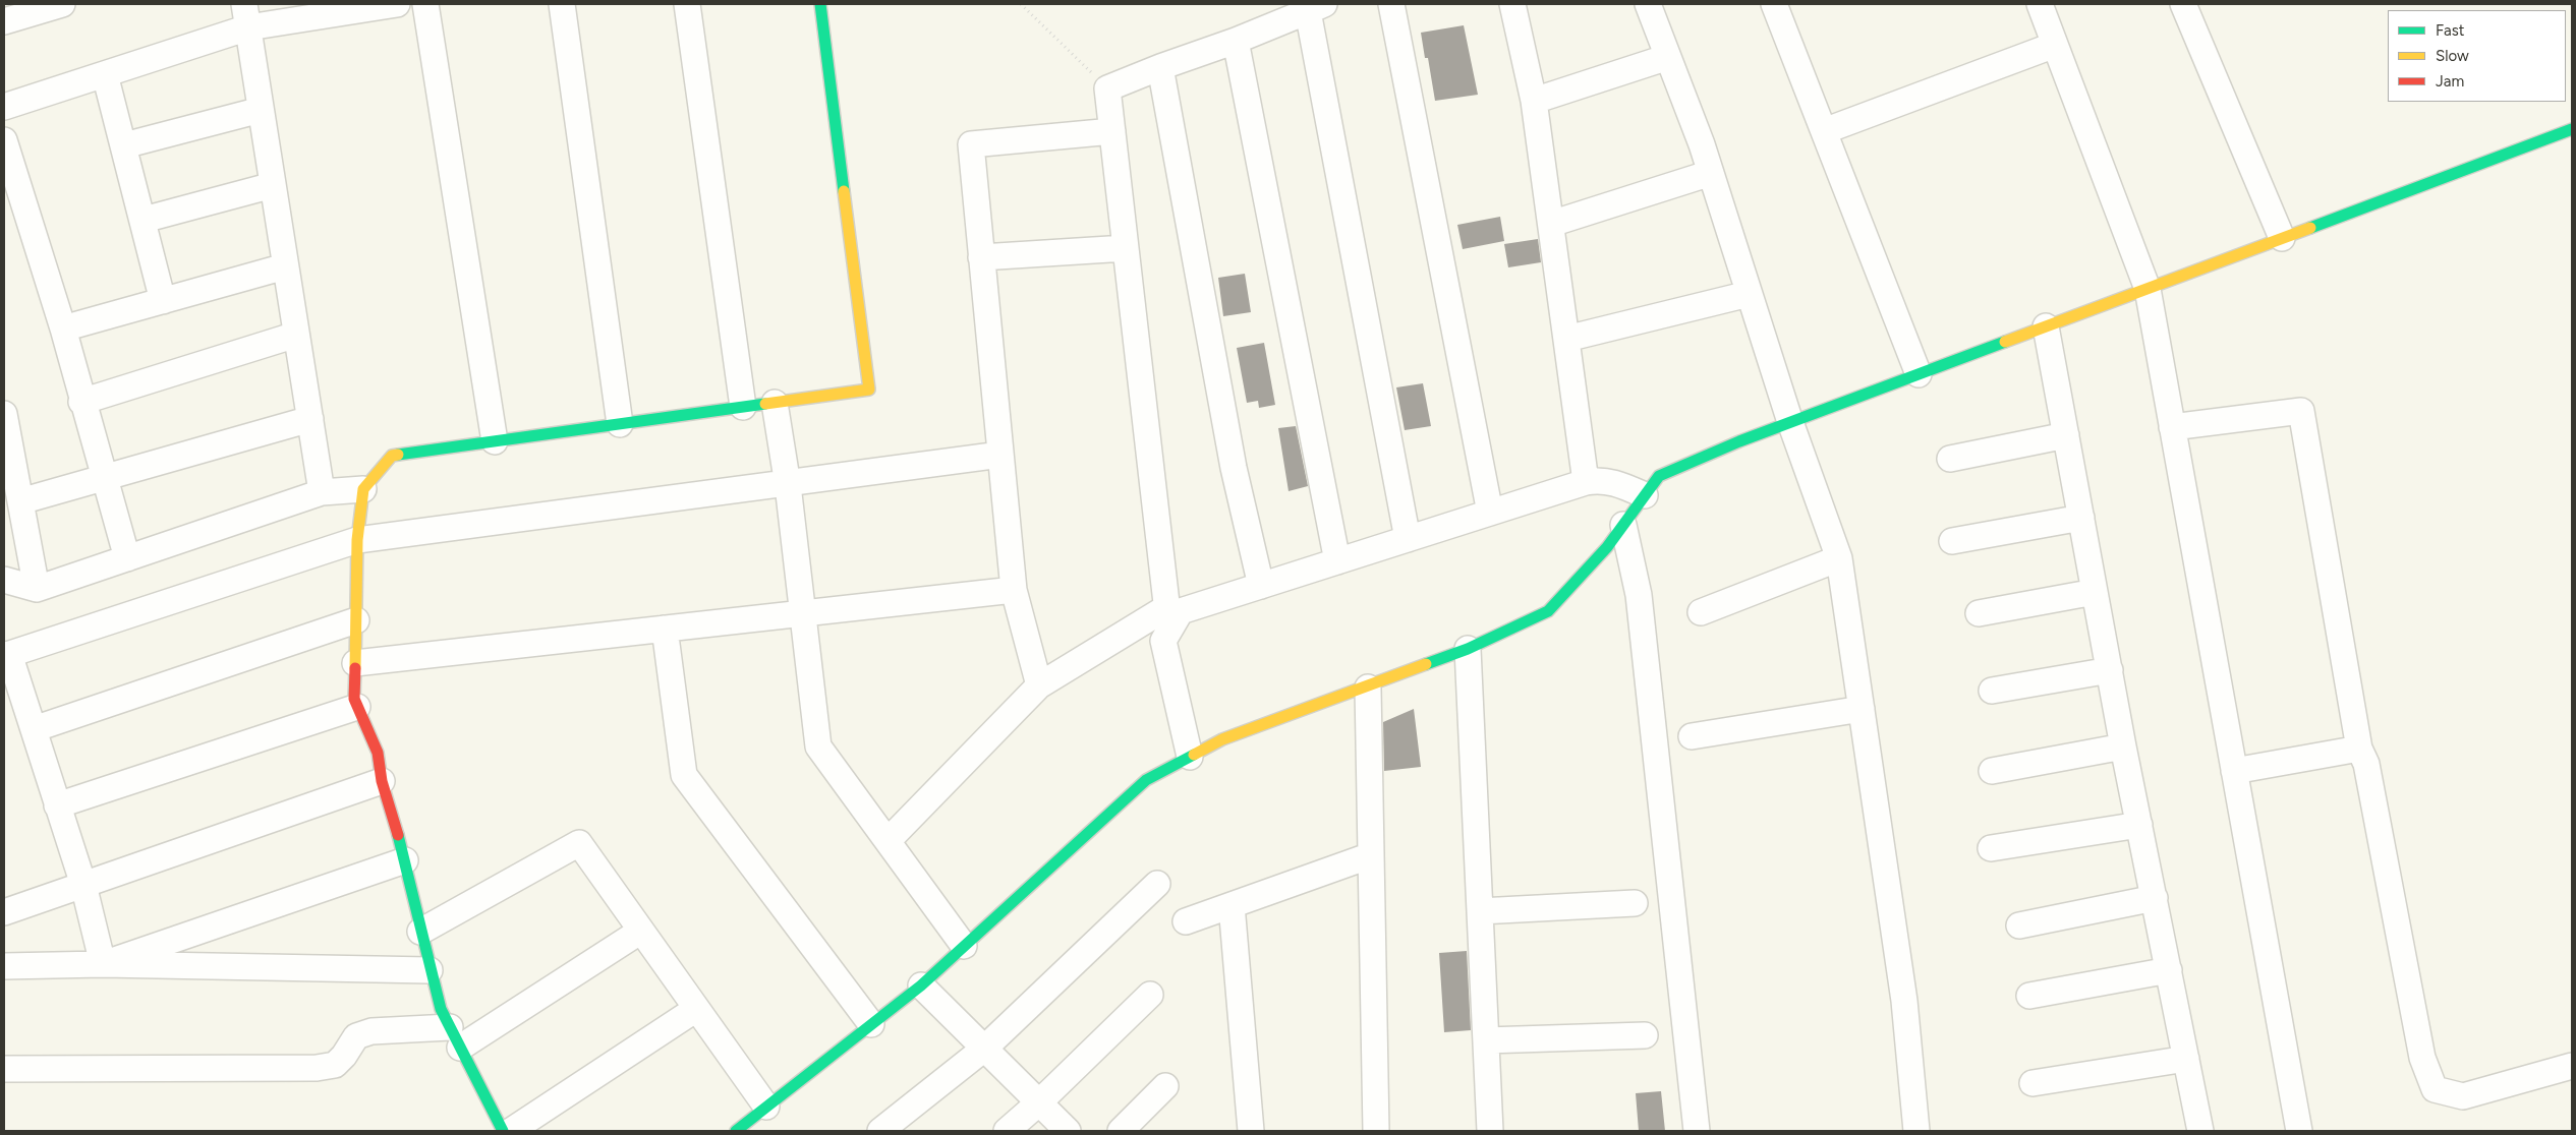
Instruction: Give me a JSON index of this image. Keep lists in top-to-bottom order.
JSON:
{
  "legend": ["Fast", "Slow", "Jam"]
}
